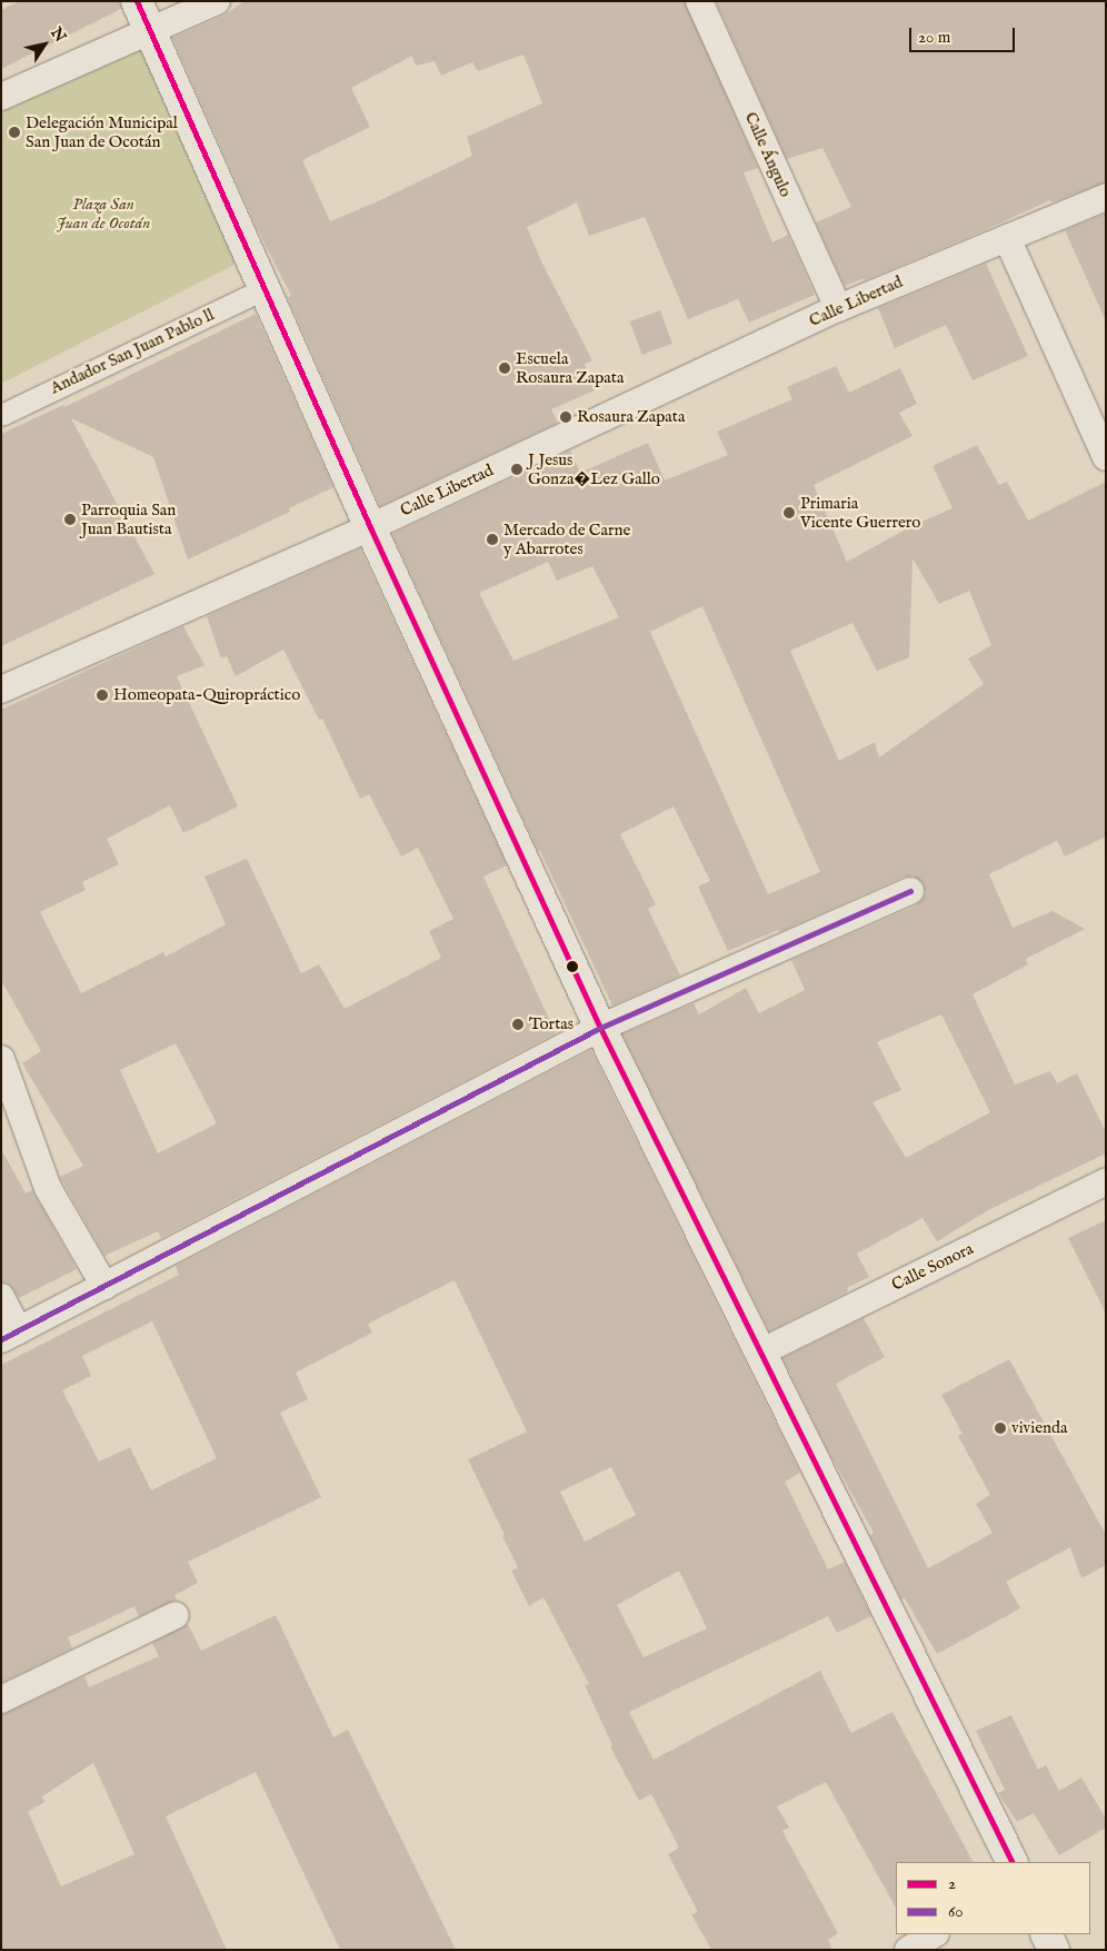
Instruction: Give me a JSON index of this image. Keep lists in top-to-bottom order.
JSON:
{
  "streets": {
    "street": [
      "Calle Ángulo",
      "Calle Libertad",
      "Andador San Juan Pablo ll",
      "Calle Sonora"
    ]
  },
  "crossings": [
    ["Calle Ángulo", "Calle Libertad"]
  ],
  "parks": ["Plaza San Juan de Ocotán"],
  "places": [
    "Delegación Municipal San Juan de Ocotán",
    "Escuela Rosaura Zapata",
    "Rosaura Zapata",
    "J Jesus Gonza�Lez Gallo",
    "Primaria Vicente Guerrero",
    "Parroquia San Juan Bautista",
    "Mercado de Carne y Abarrotes",
    "Homeopata-Quiropráctico",
    "Tortas",
    "vivienda"
  ],
  "lines": ["transit line 2", "transit line 60"],
  "legend": ["2", "60"],
  "scale_bar": "20 m",
  "north": "top right"
}
